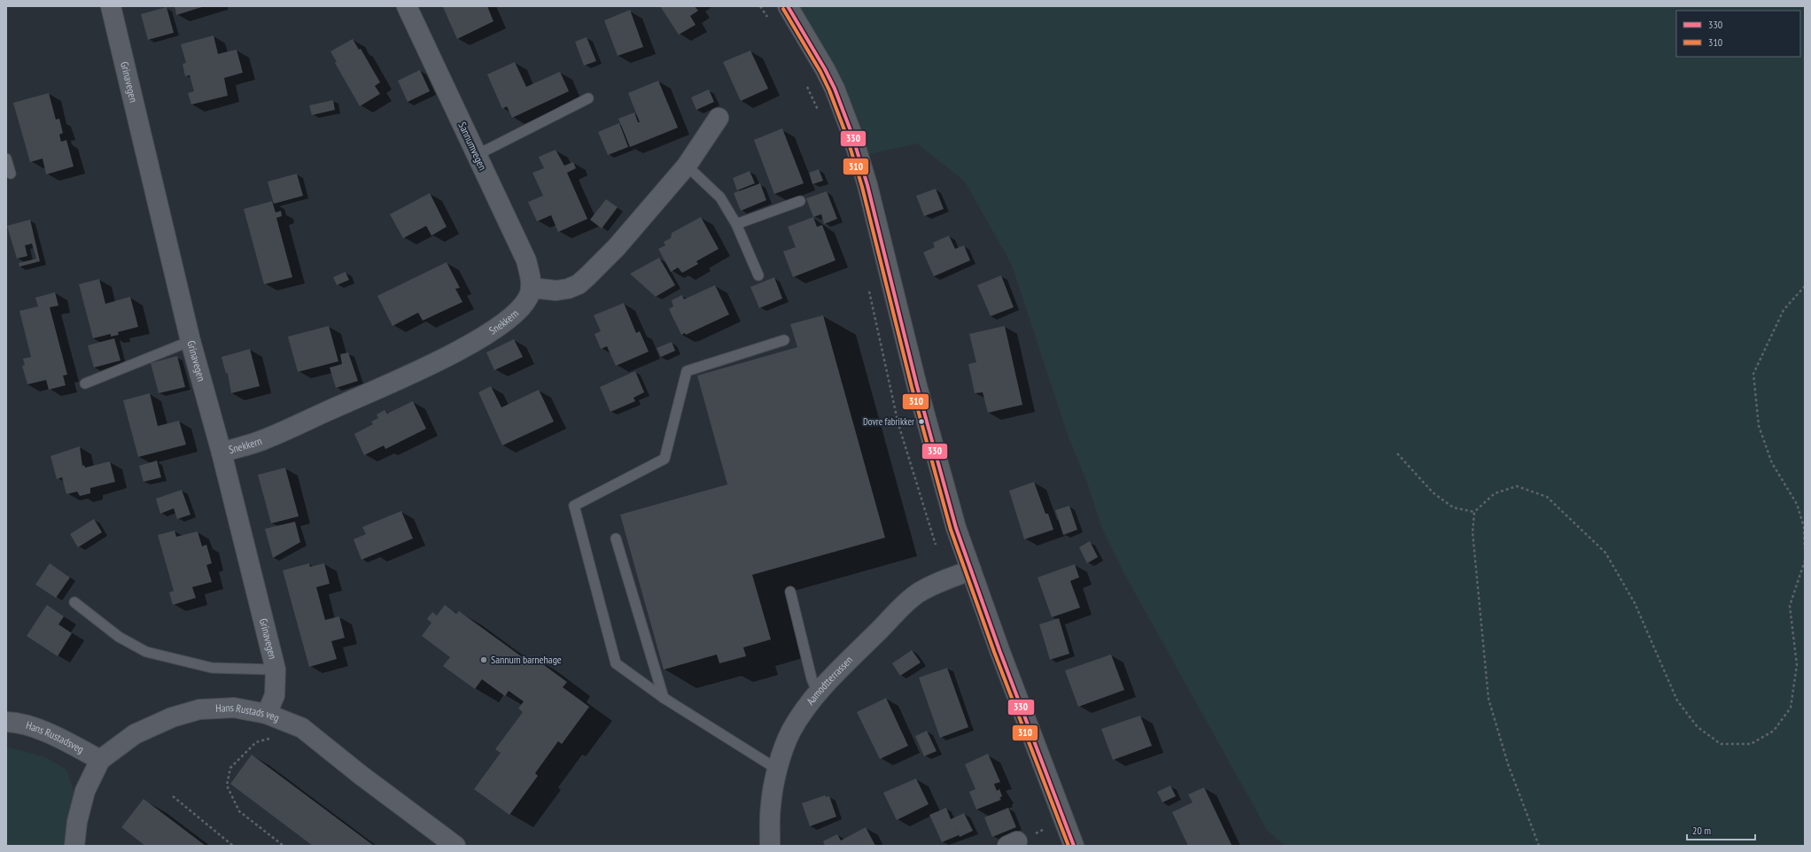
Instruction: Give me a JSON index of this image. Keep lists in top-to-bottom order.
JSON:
{
  "streets": {
    "street": [
      "Grinavegen",
      "Sannumvegen",
      "Snekkern",
      "Aamodtterrassen",
      "Hans Rustads veg",
      "Hans Rustadsveg"
    ]
  },
  "crossings": [
    ["Grinavegen", "Snekkern"],
    ["Grinavegen", "Hans Rustads veg"],
    ["Sannumvegen", "Snekkern"],
    ["Hans Rustads veg", "Hans Rustadsveg"]
  ],
  "places": ["Dovre fabrikker", "Sannum barnehage"],
  "lines": ["transit line 330", "transit line 310"],
  "legend": ["330", "310"],
  "scale_bar": "20 m"
}
